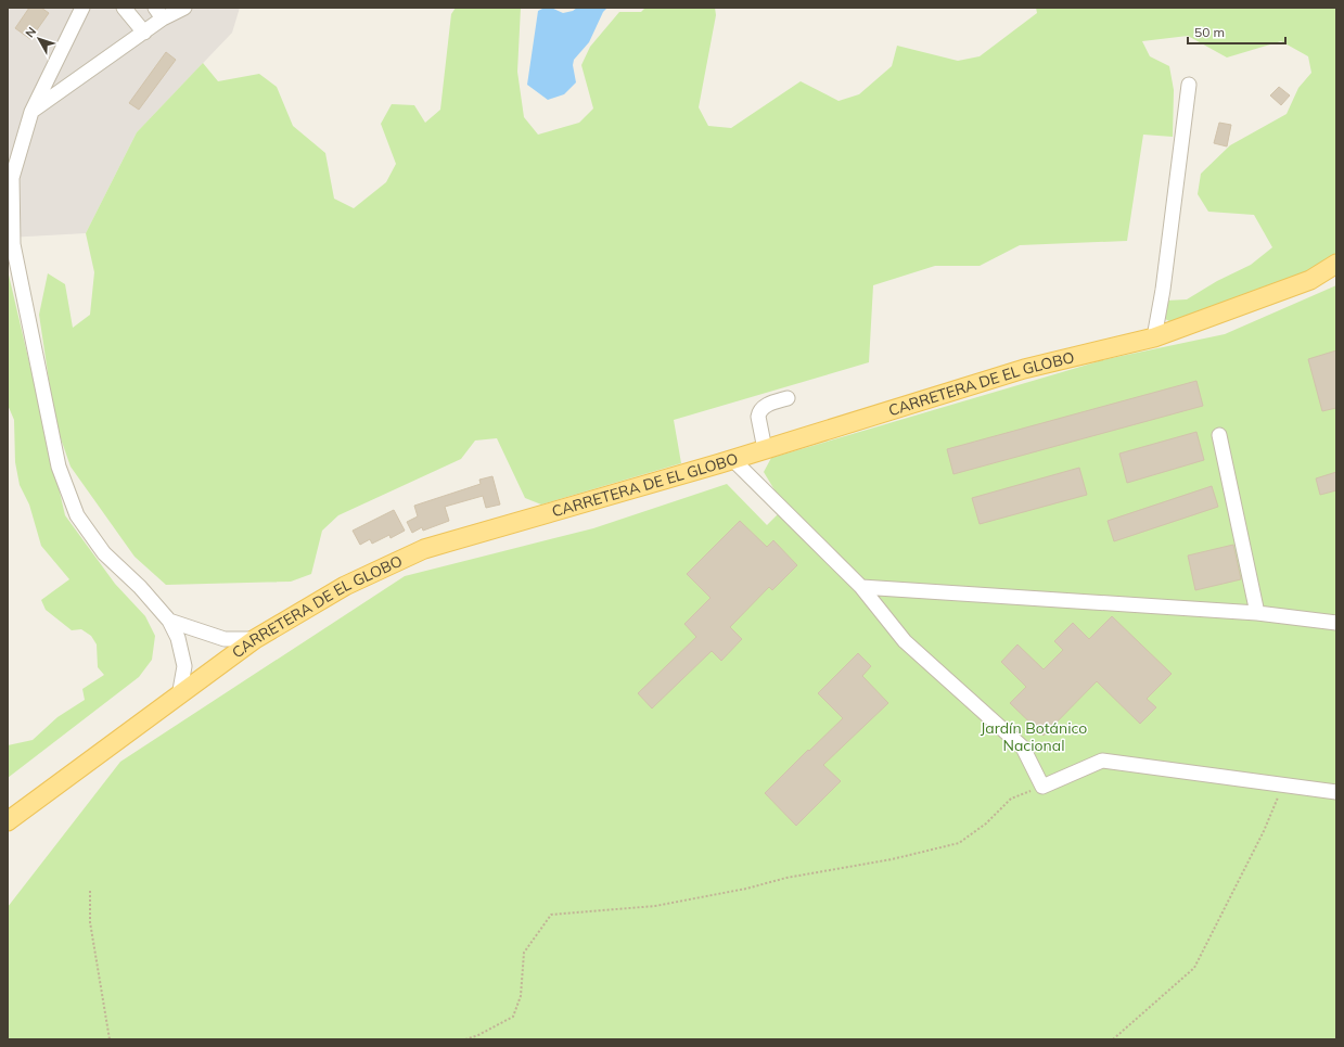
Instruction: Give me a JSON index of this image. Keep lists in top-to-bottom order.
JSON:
{
  "streets": {
    "main road": ["CARRETERA DE EL GLOBO"]
  },
  "parks": ["Jardín Botánico Nacional"],
  "scale_bar": "50 m",
  "north": "top left"
}
